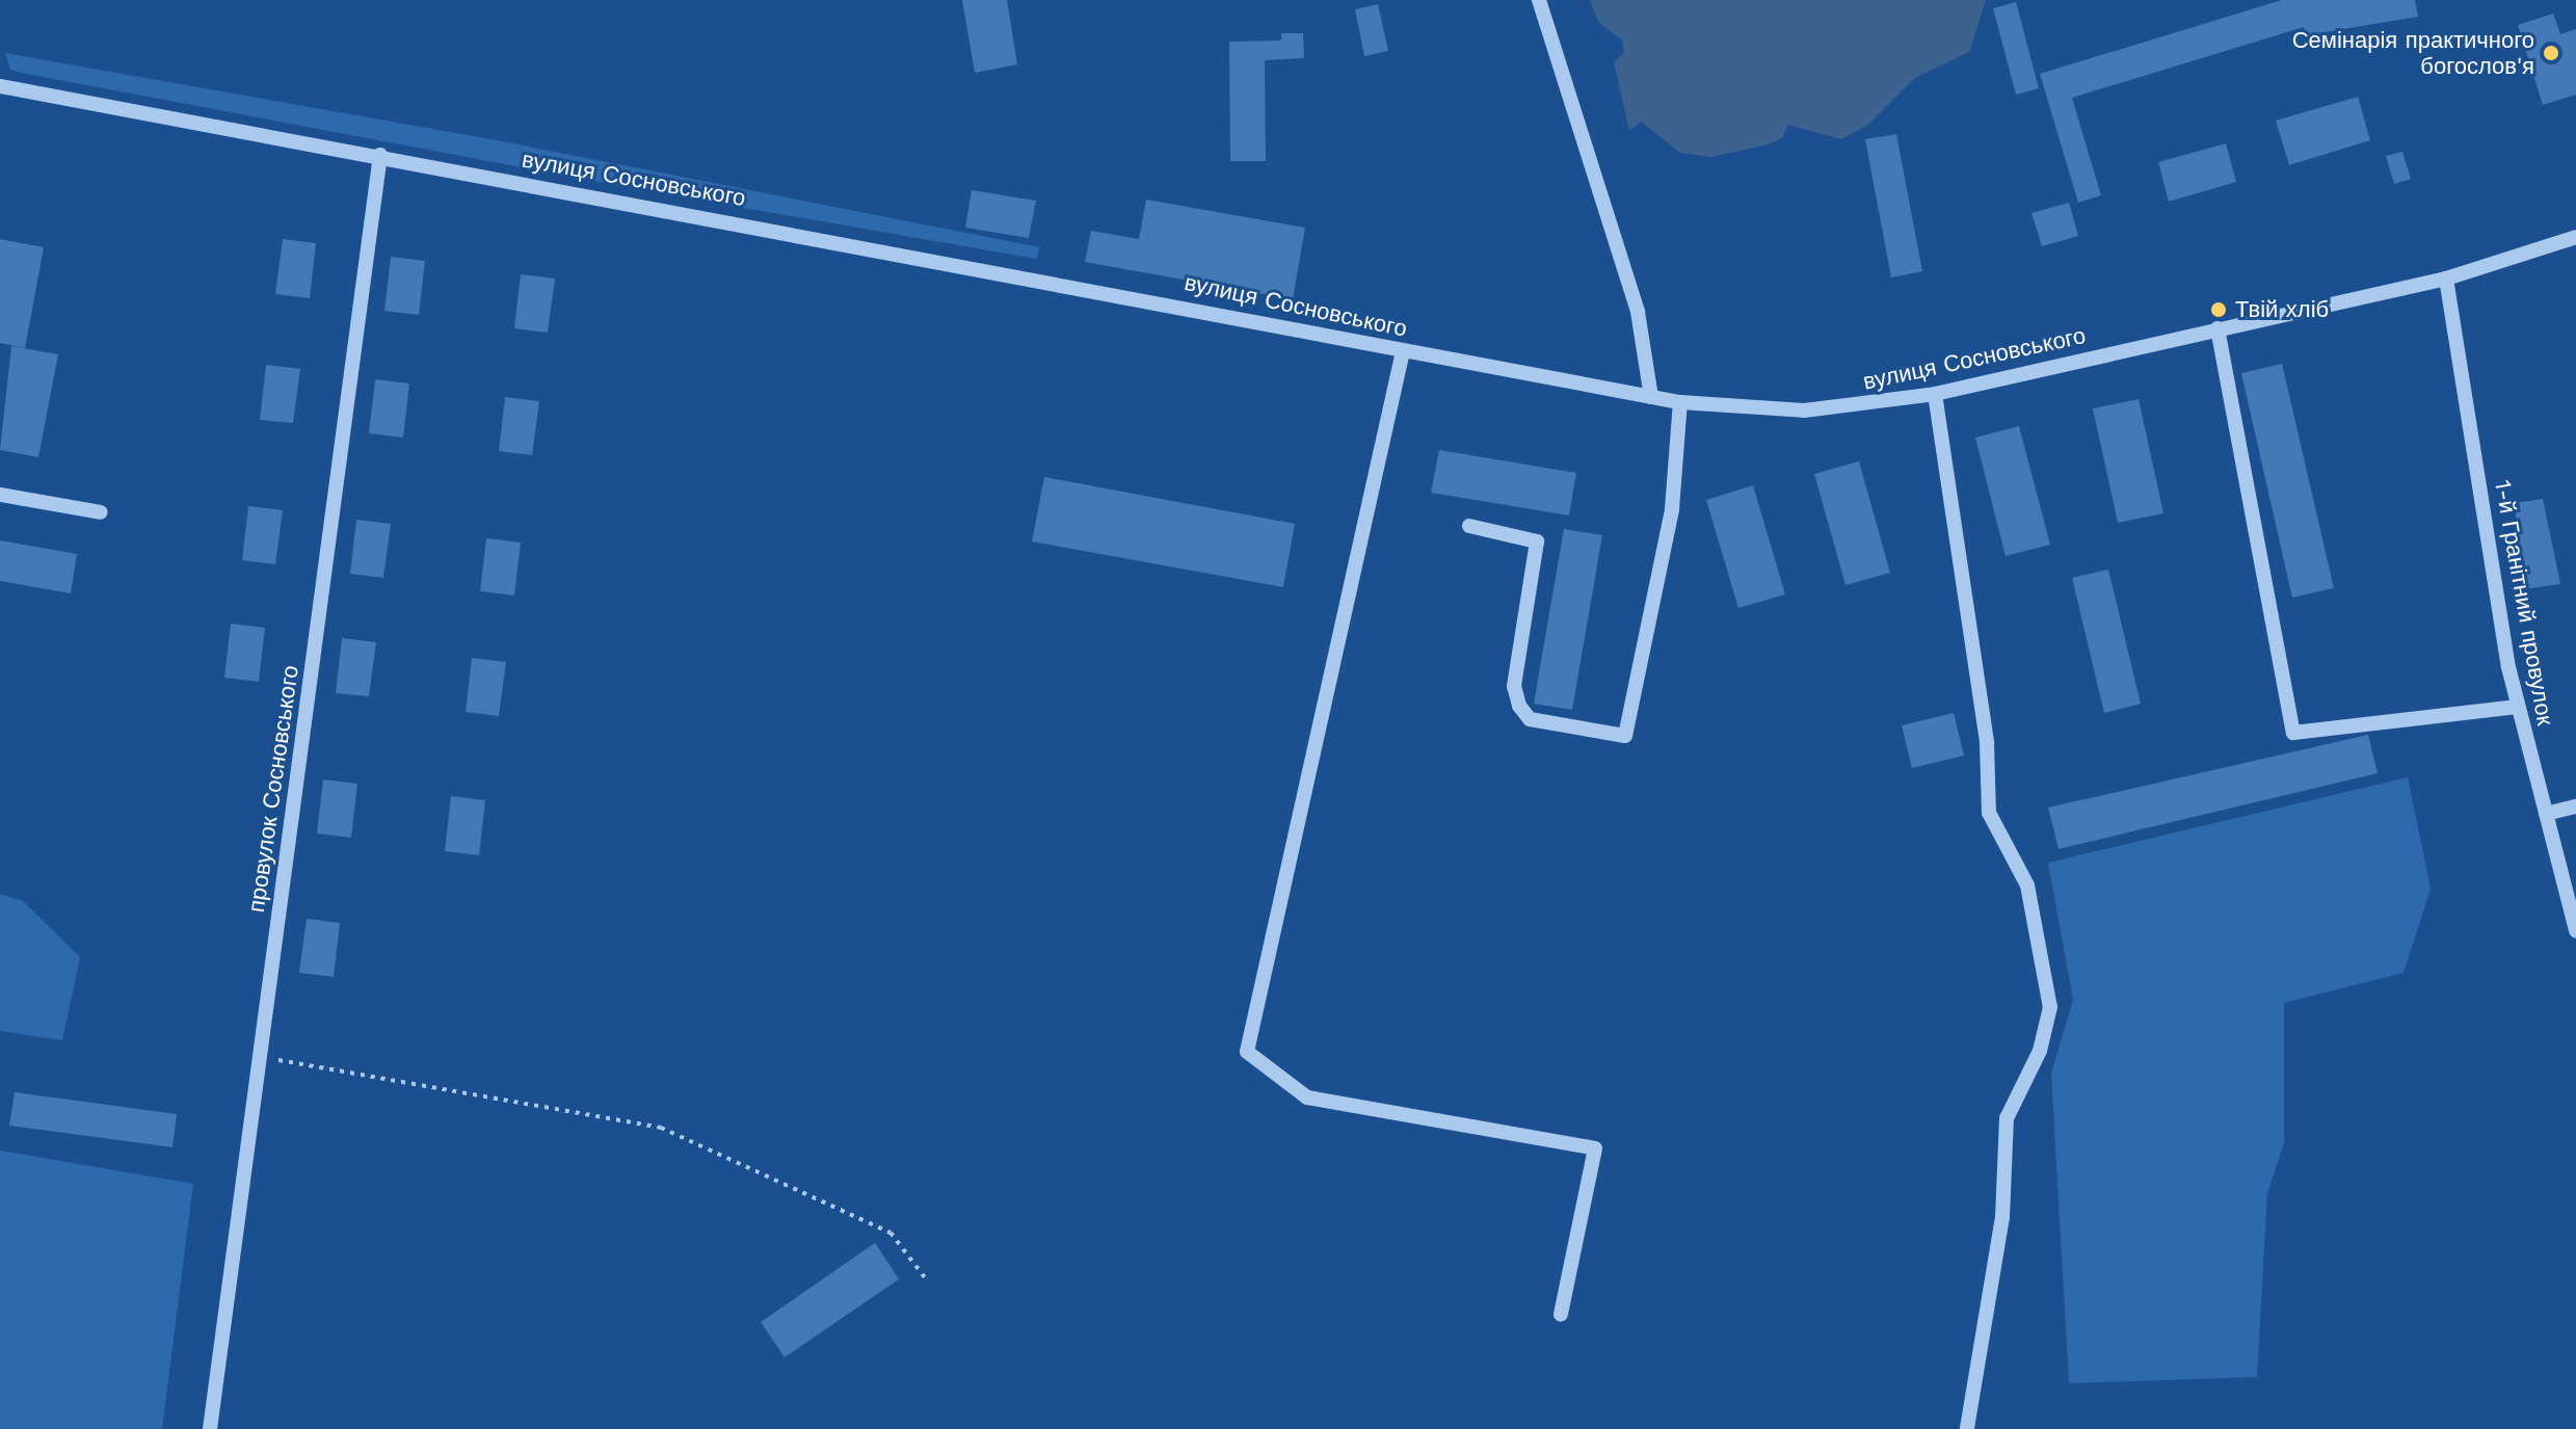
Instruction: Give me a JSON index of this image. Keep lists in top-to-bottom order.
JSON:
{
  "streets": {
    "street": ["вулиця Сосновського", "1-й Гранітний провулок", "провулок Сосновського"]
  },
  "crossings": [
    ["вулиця Сосновського", "1-й Гранітний провулок"],
    ["вулиця Сосновського", "провулок Сосновського"]
  ],
  "places": ["Семінарія практичного богослов'я", "Твій хліб"]
}
